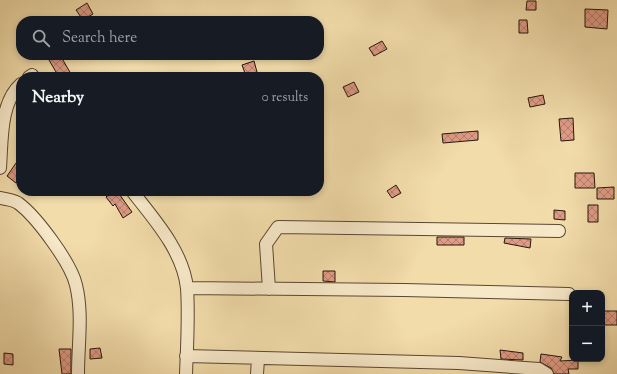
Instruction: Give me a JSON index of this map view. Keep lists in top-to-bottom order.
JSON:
{
  "page": {
    "search": "Search here",
    "heading": ["Nearby", "0 results"],
    "map_buttons": ["+", "−"]
  }
}
